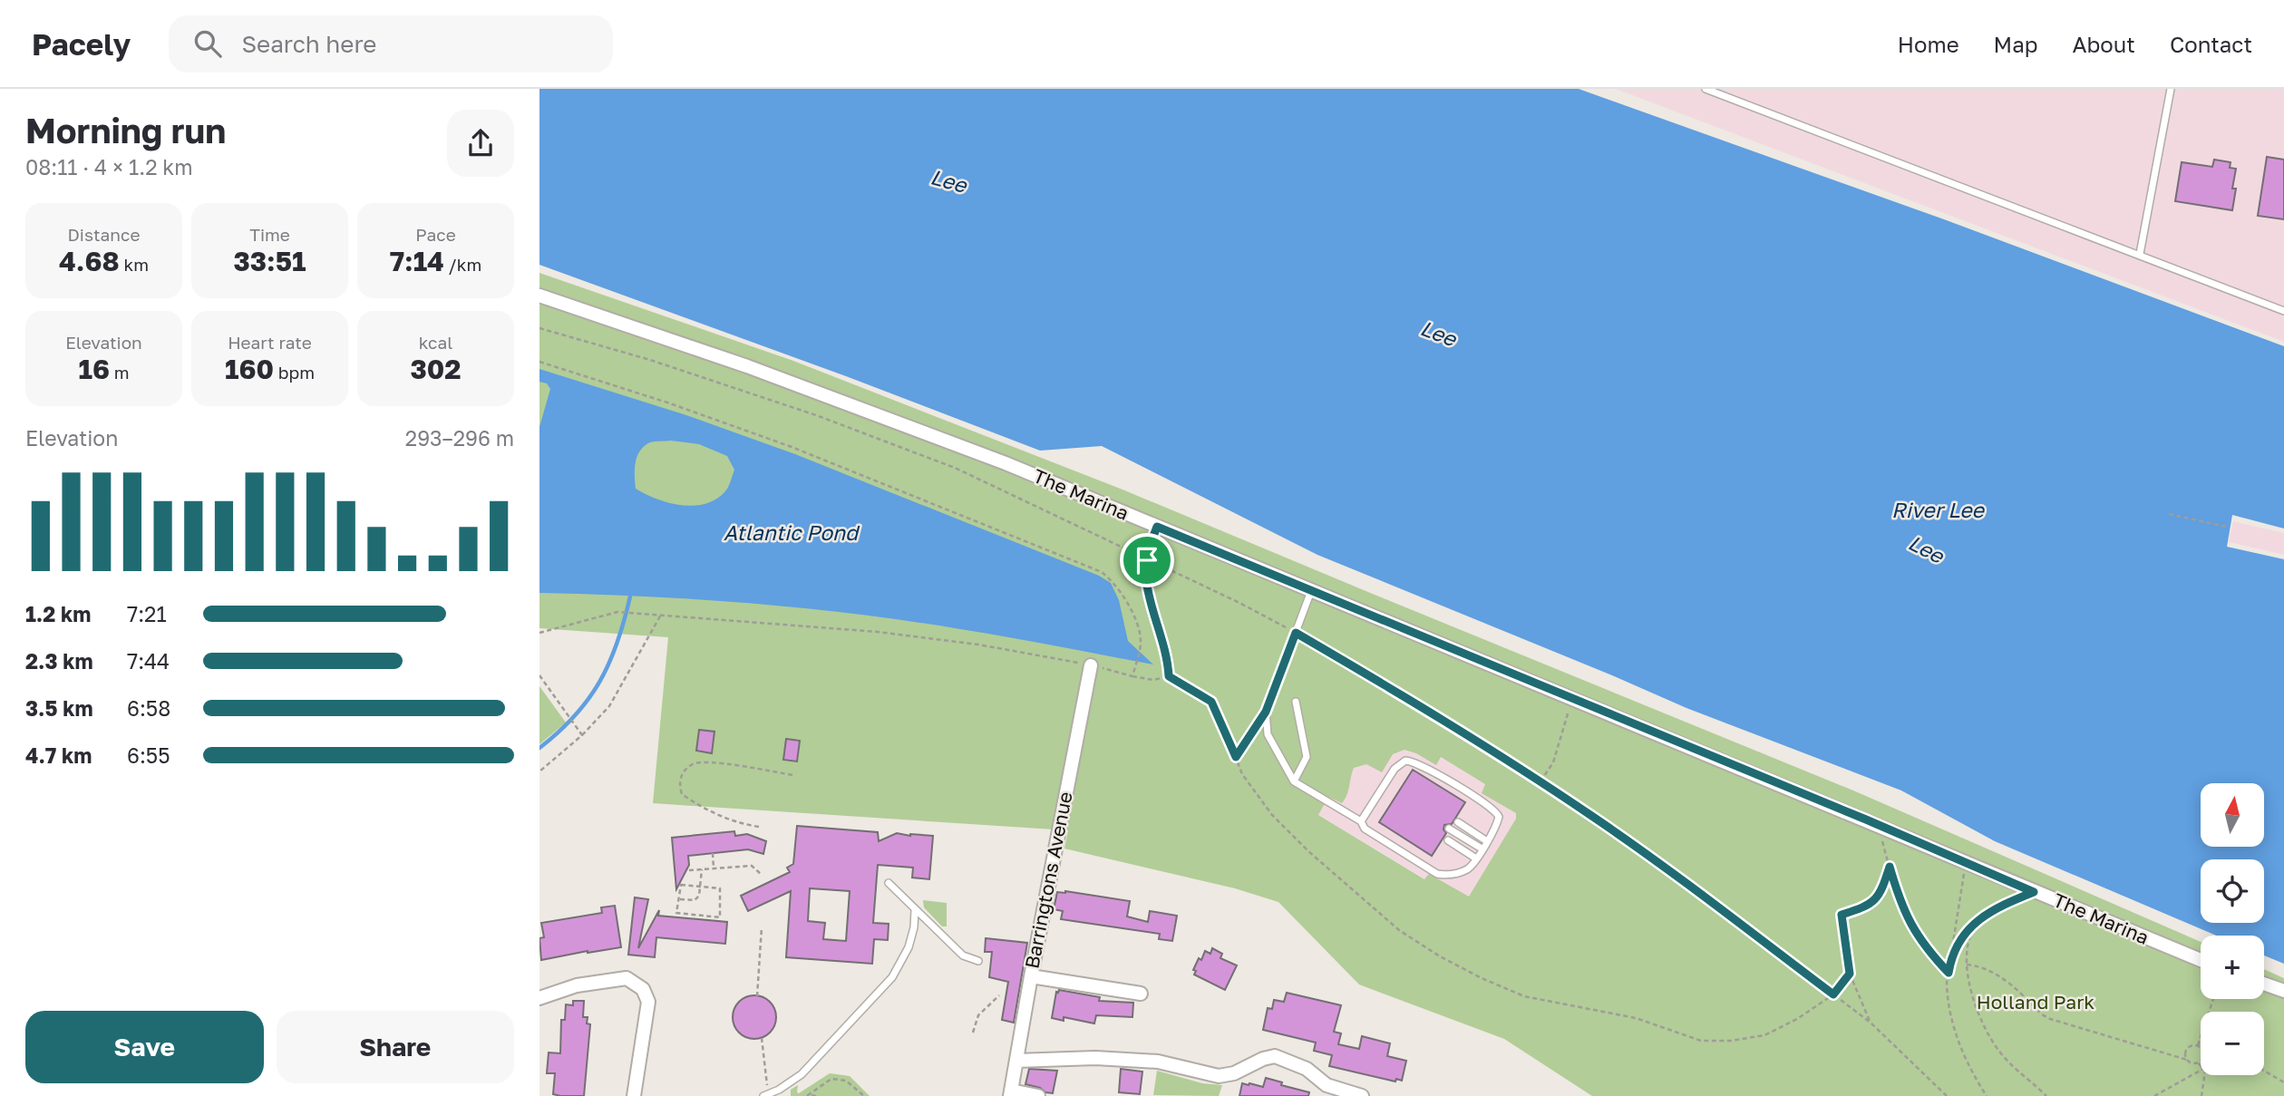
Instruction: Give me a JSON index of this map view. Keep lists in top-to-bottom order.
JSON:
{
  "streets": {
    "street": ["The Marina", "Barringtons Avenue"]
  },
  "water": ["Lee", "River Lee", "Atlantic Pond"],
  "parks": ["Holland Park"],
  "north": "top",
  "page": {
    "header": "Pacely",
    "search": "Search here",
    "nav": [
      "Home",
      "Map",
      "About",
      "Contact"
    ],
    "heading": ["Morning run", "08:11 · 4 × 1.2 km"],
    "stats": [
      ["Distance", "4.68 km"],
      ["Time", "33:51"],
      ["Pace", "7:14 /km"],
      ["Elevation", "16 m"],
      ["Heart rate", "160 bpm"],
      ["kcal", "302"]
    ],
    "chart": ["Elevation", "293–296 m"],
    "list": [
      {
        "name": "1.2 km",
        "note": "7:21"
      },
      {
        "name": "2.3 km",
        "note": "7:44"
      },
      {
        "name": "3.5 km",
        "note": "6:58"
      },
      {
        "name": "4.7 km",
        "note": "6:55"
      }
    ],
    "map_buttons": ["+", "−"],
    "buttons": ["Save", "Share"]
  }
}
